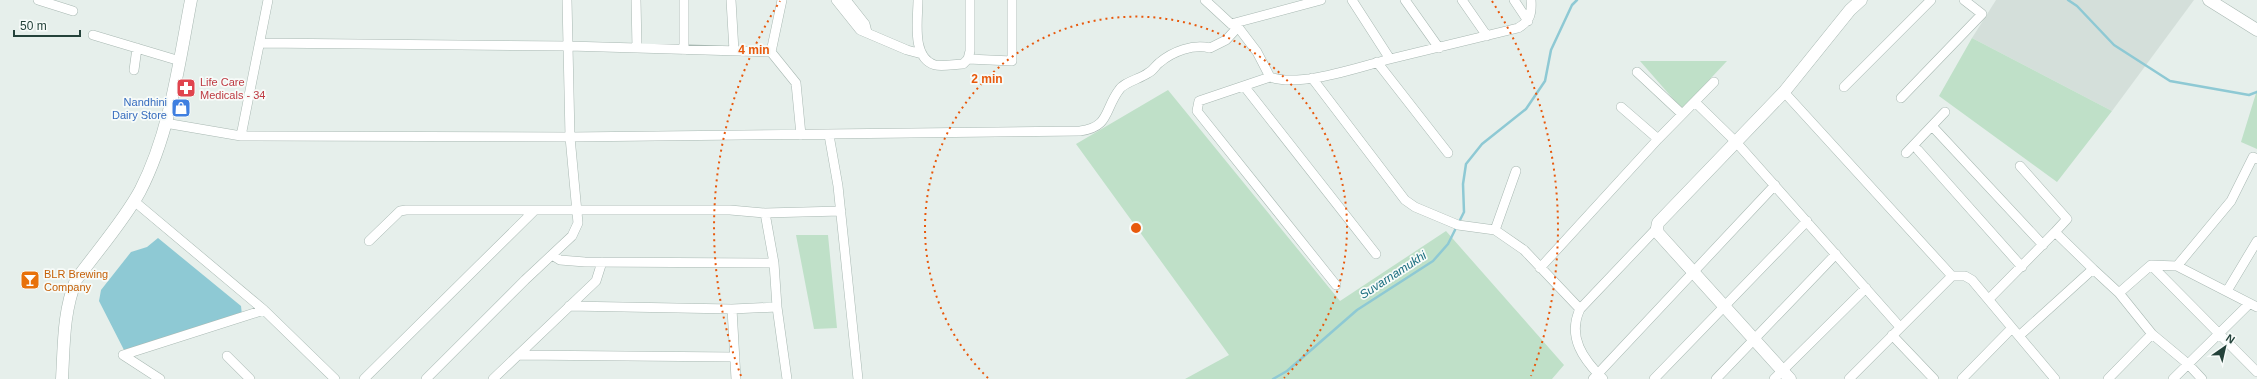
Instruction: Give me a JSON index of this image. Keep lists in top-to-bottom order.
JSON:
{
  "water": ["Suvarnamukhi"],
  "places": {
    "pharmacy": ["Life Care Medicals - 34"],
    "shop": ["Nandhini Dairy Store"],
    "bar": ["BLR Brewing Company"]
  },
  "scale_bar": "50 m",
  "north": "top right",
  "rings": ["4 min", "2 min"]
}
